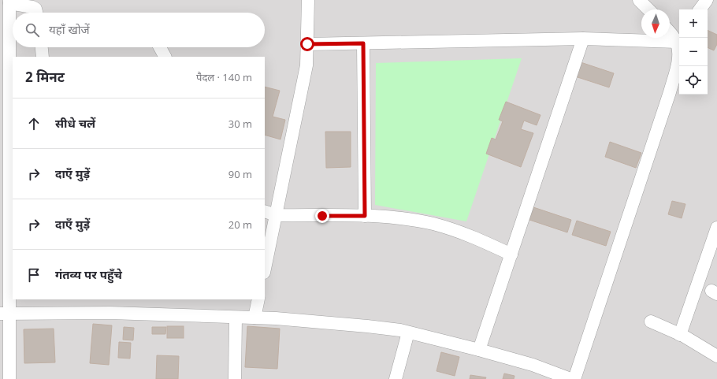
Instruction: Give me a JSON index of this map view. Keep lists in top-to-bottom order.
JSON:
{
  "north": "bottom",
  "page": {
    "map_buttons": ["+", "−"],
    "search": "यहाँ खोजें",
    "heading": ["2 मिनट", "पैदल · 140 m"],
    "list": [
      ["सीधे चलें", "30 m"],
      ["दाएँ मुड़ें", "90 m"],
      ["दाएँ मुड़ें", "20 m"],
      "गंतव्य पर पहुँचे"
    ]
  }
}
